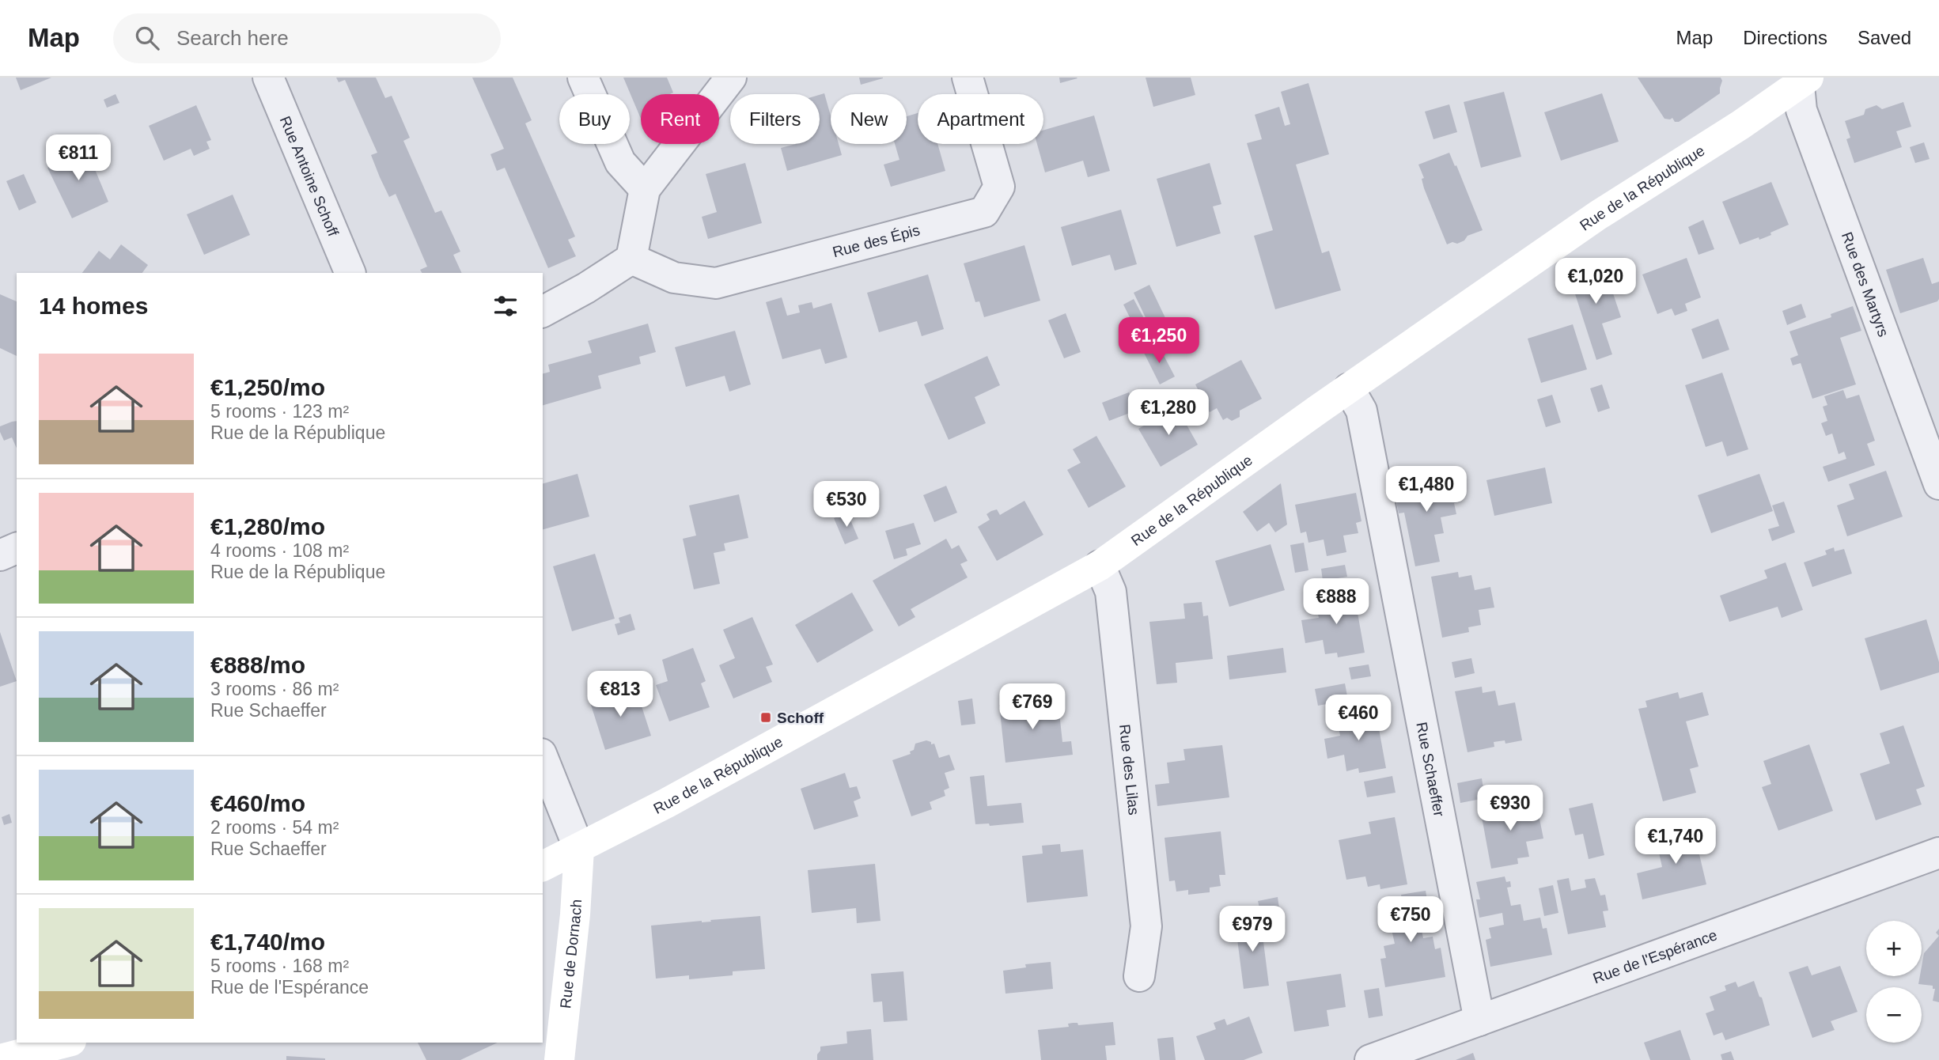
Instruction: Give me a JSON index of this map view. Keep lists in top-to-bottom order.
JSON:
{
  "streets": {
    "main road": ["Rue de la République", "Rue de Dornach"],
    "street": [
      "Rue Antoine Schoff",
      "Rue des Épis",
      "Rue des Martyrs",
      "Rue Schaeffer",
      "Rue des Lilas",
      "Rue de l'Espérance"
    ]
  },
  "crossings": [
    ["Rue de la République", "Rue des Martyrs"],
    ["Rue de la République", "Rue Schaeffer"],
    ["Rue de la République", "Rue des Lilas"],
    ["Rue de la République", "Rue de Dornach"],
    ["Rue Schaeffer", "Rue de l'Espérance"]
  ],
  "places": {
    "transit": ["Schoff"]
  },
  "page": {
    "header": "Map",
    "search": "Search here",
    "nav": ["Map", "Directions", "Saved"],
    "chip": [
      "Buy",
      "Rent",
      "Filters",
      "New",
      "Apartment"
    ],
    "price": [
      "€811",
      "€1,020",
      "€1,250",
      "€1,280",
      "€1,480",
      "€530",
      "€888",
      "€813",
      "€769",
      "€460",
      "€930",
      "€1,740",
      "€750",
      "€979"
    ],
    "heading": "14 homes",
    "list": [
      {
        "name": "€1,250/mo",
        "note": "5 rooms · 123 m² · Rue de la République"
      },
      {
        "name": "€1,280/mo",
        "note": "4 rooms · 108 m² · Rue de la République"
      },
      {
        "name": "€888/mo",
        "note": "3 rooms · 86 m² · Rue Schaeffer"
      },
      {
        "name": "€460/mo",
        "note": "2 rooms · 54 m² · Rue Schaeffer"
      },
      {
        "name": "€1,740/mo",
        "note": "5 rooms · 168 m² · Rue de l'Espérance"
      }
    ],
    "map_buttons": ["+", "−"]
  }
}
